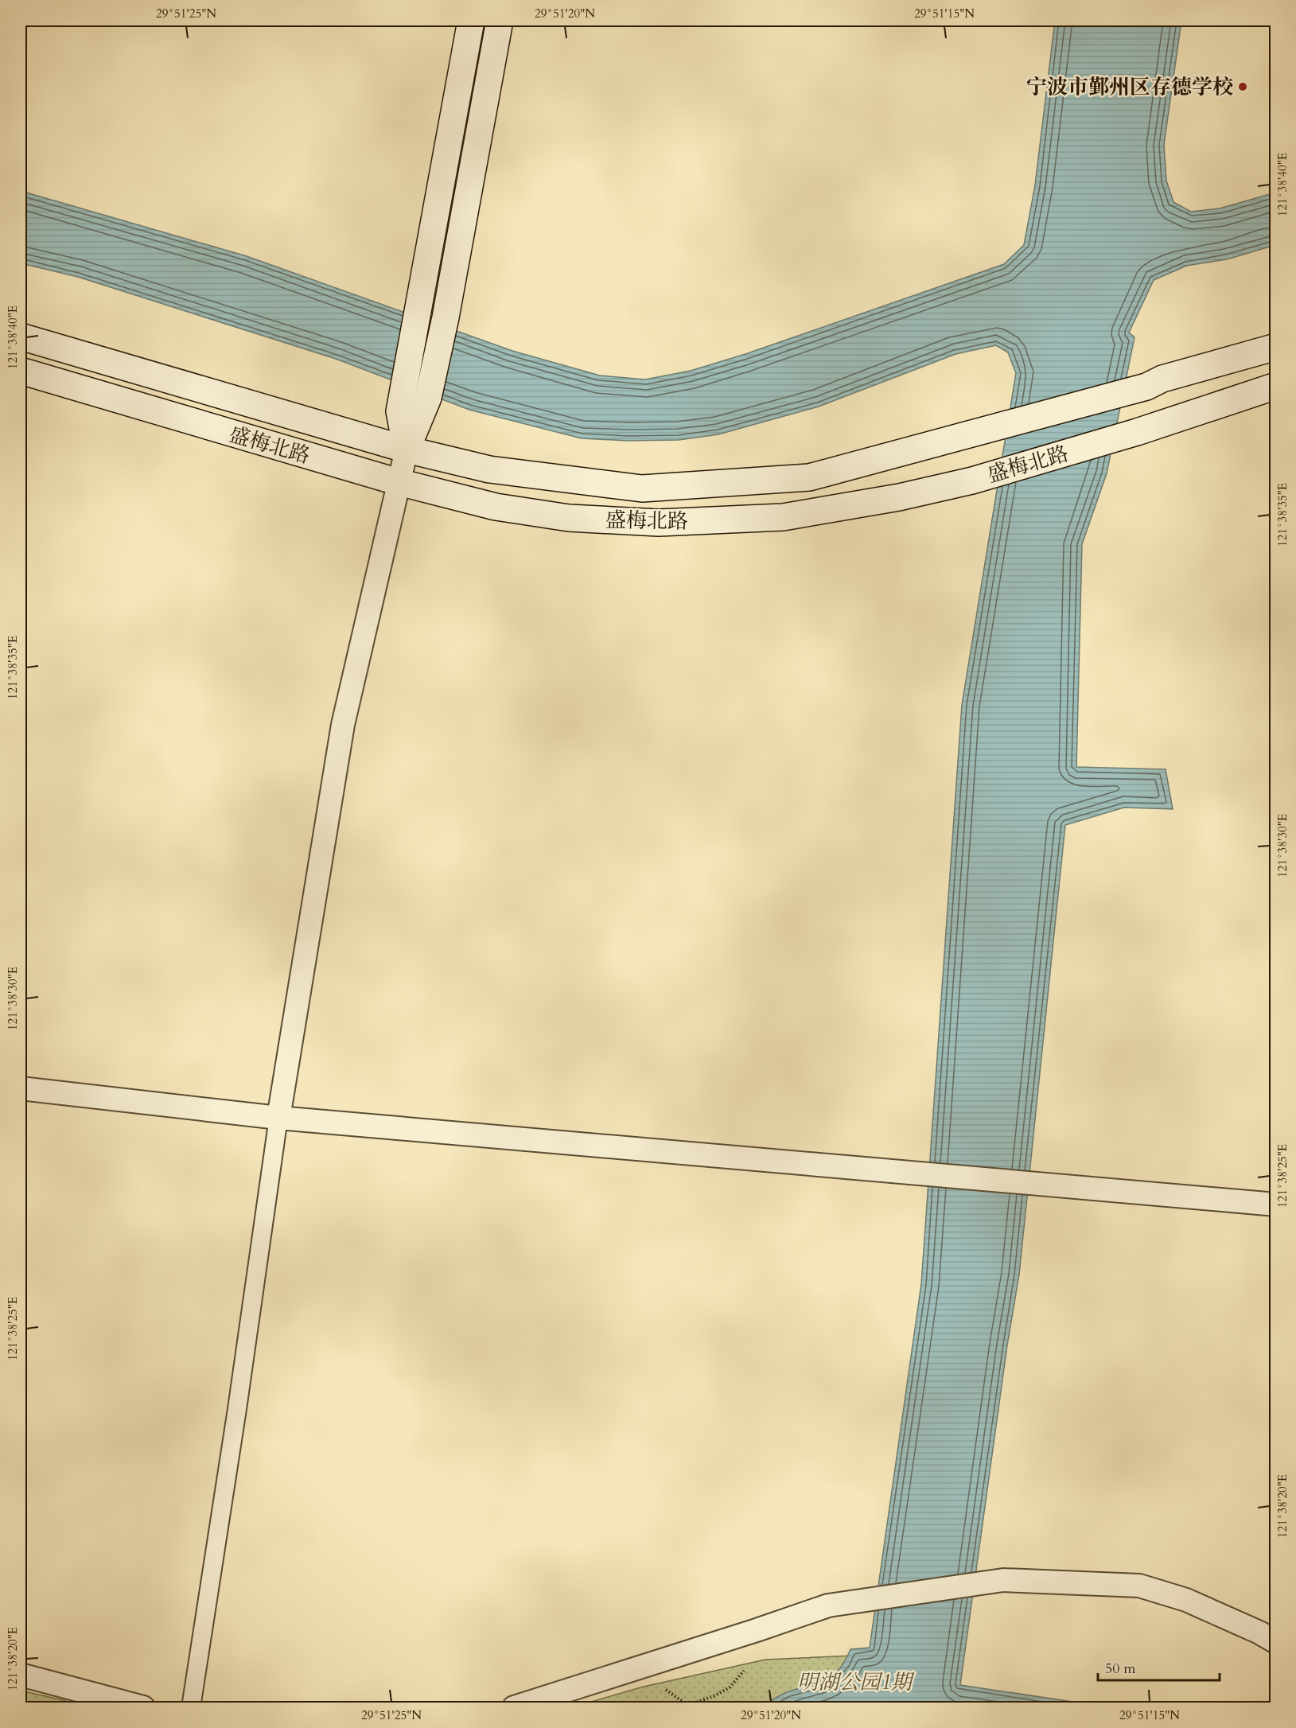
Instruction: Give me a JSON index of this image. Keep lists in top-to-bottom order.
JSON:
{
  "streets": {
    "main road": ["盛梅北路"]
  },
  "parks": ["明湖公园1期"],
  "places": ["宁波市鄞州区存德学校"],
  "scale_bar": "50 m",
  "coordinates": [
    "29°51'25\"N",
    "29°51'20\"N",
    "29°51'15\"N",
    "121°38'40\"E",
    "121°38'35\"E",
    "121°38'30\"E",
    "121°38'25\"E",
    "121°38'20\"E"
  ]
}
